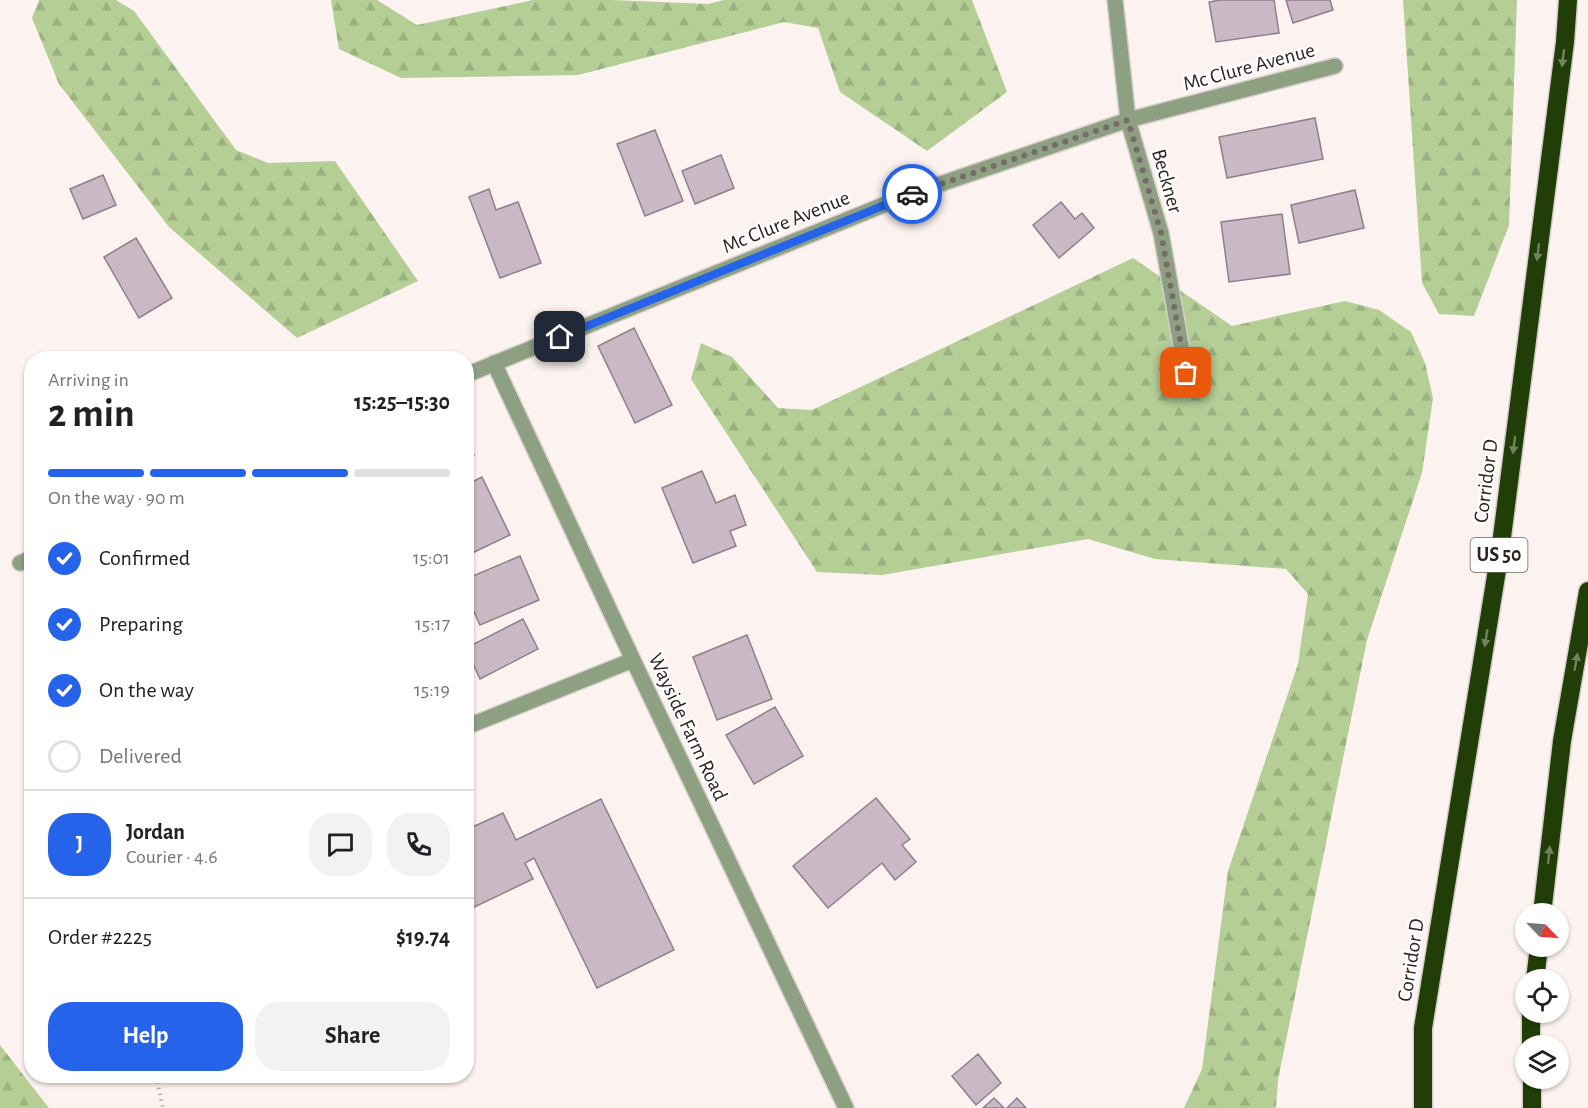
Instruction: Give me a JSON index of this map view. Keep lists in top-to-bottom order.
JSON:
{
  "streets": {
    "highway": ["Corridor D", "US 50"],
    "street": ["Mc Clure Avenue", "Beckner", "Wayside Farm Road"]
  },
  "crossings": [
    ["Mc Clure Avenue", "Beckner"],
    ["Mc Clure Avenue", "Wayside Farm Road"]
  ],
  "north": "bottom right",
  "page": {
    "heading": ["2 min", "Arriving in", "15:25–15:30"],
    "panel": [
      "Jordan",
      "Courier · 4.6",
      "Order #2225",
      "$19.74"
    ],
    "bar": "On the way · 90 m",
    "list": [
      ["Confirmed", "15:01"],
      ["Preparing", "15:17"],
      ["On the way", "15:19"],
      "Delivered"
    ],
    "round": "J",
    "buttons": ["Help", "Share"]
  }
}
